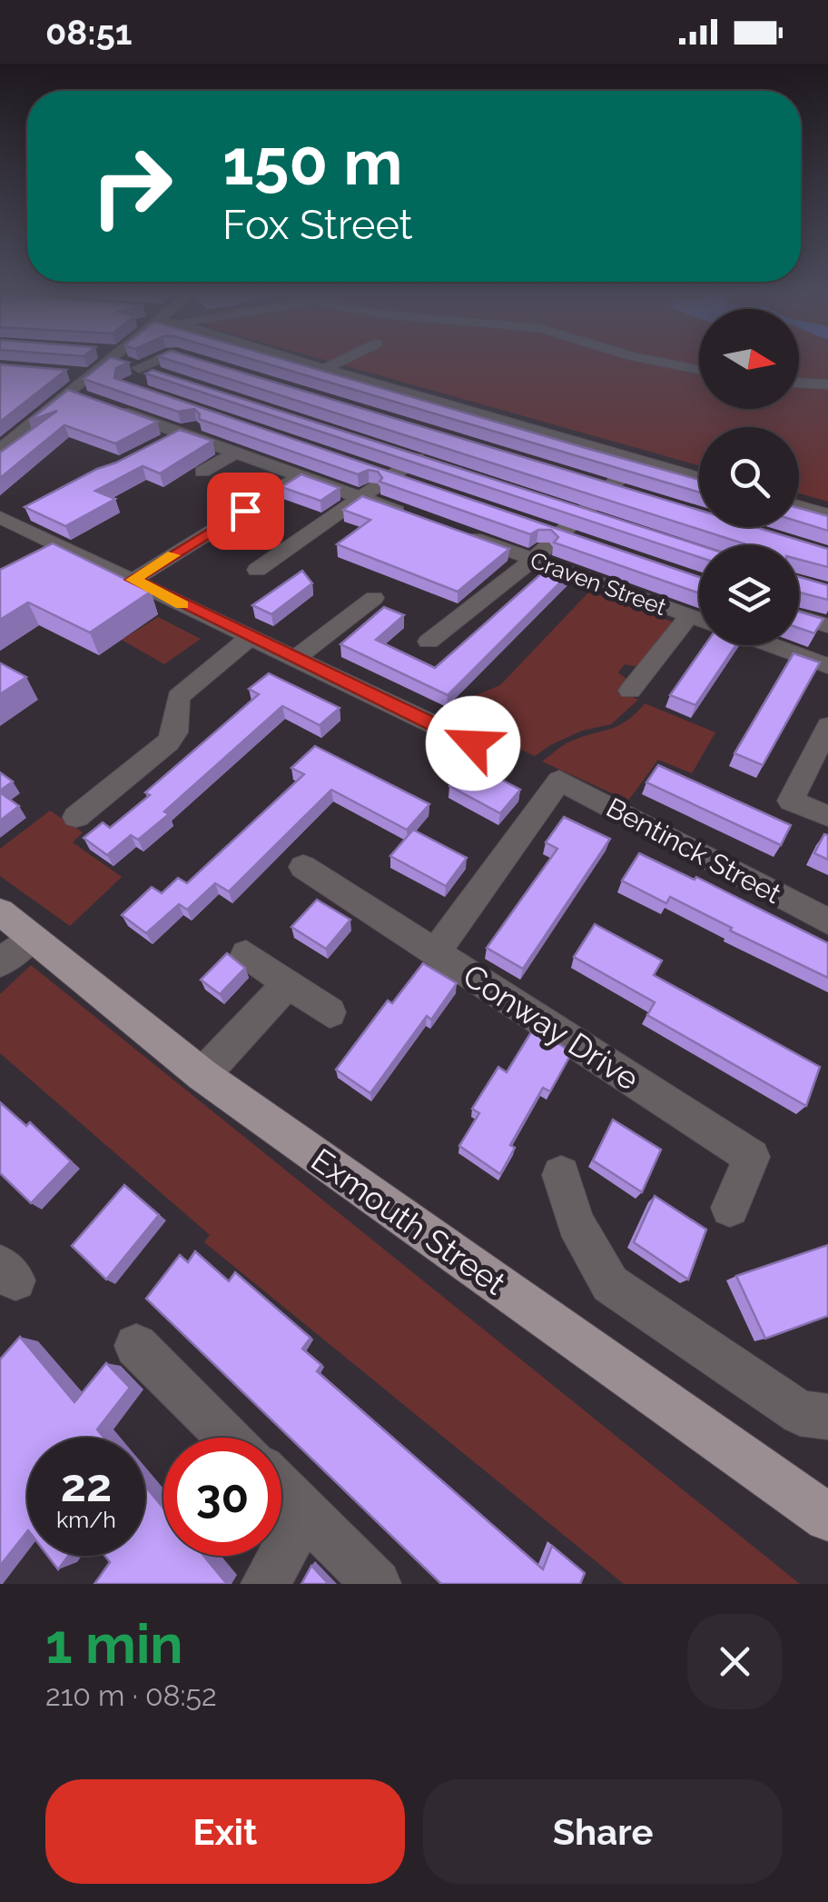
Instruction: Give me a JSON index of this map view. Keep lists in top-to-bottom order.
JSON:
{
  "streets": {
    "main road": ["Exmouth Street"],
    "street": ["Craven Street", "Bentinck Street", "Conway Drive"]
  },
  "crossings": [
    ["Bentinck Street", "Conway Drive"]
  ],
  "north": "right",
  "page": {
    "status": "08:51",
    "turn": ["150 m", "Fox Street"],
    "speed": "22 km/h",
    "limit": "30",
    "heading": ["1 min", "210 m · 08:52"],
    "buttons": ["Exit", "Share"]
  }
}
